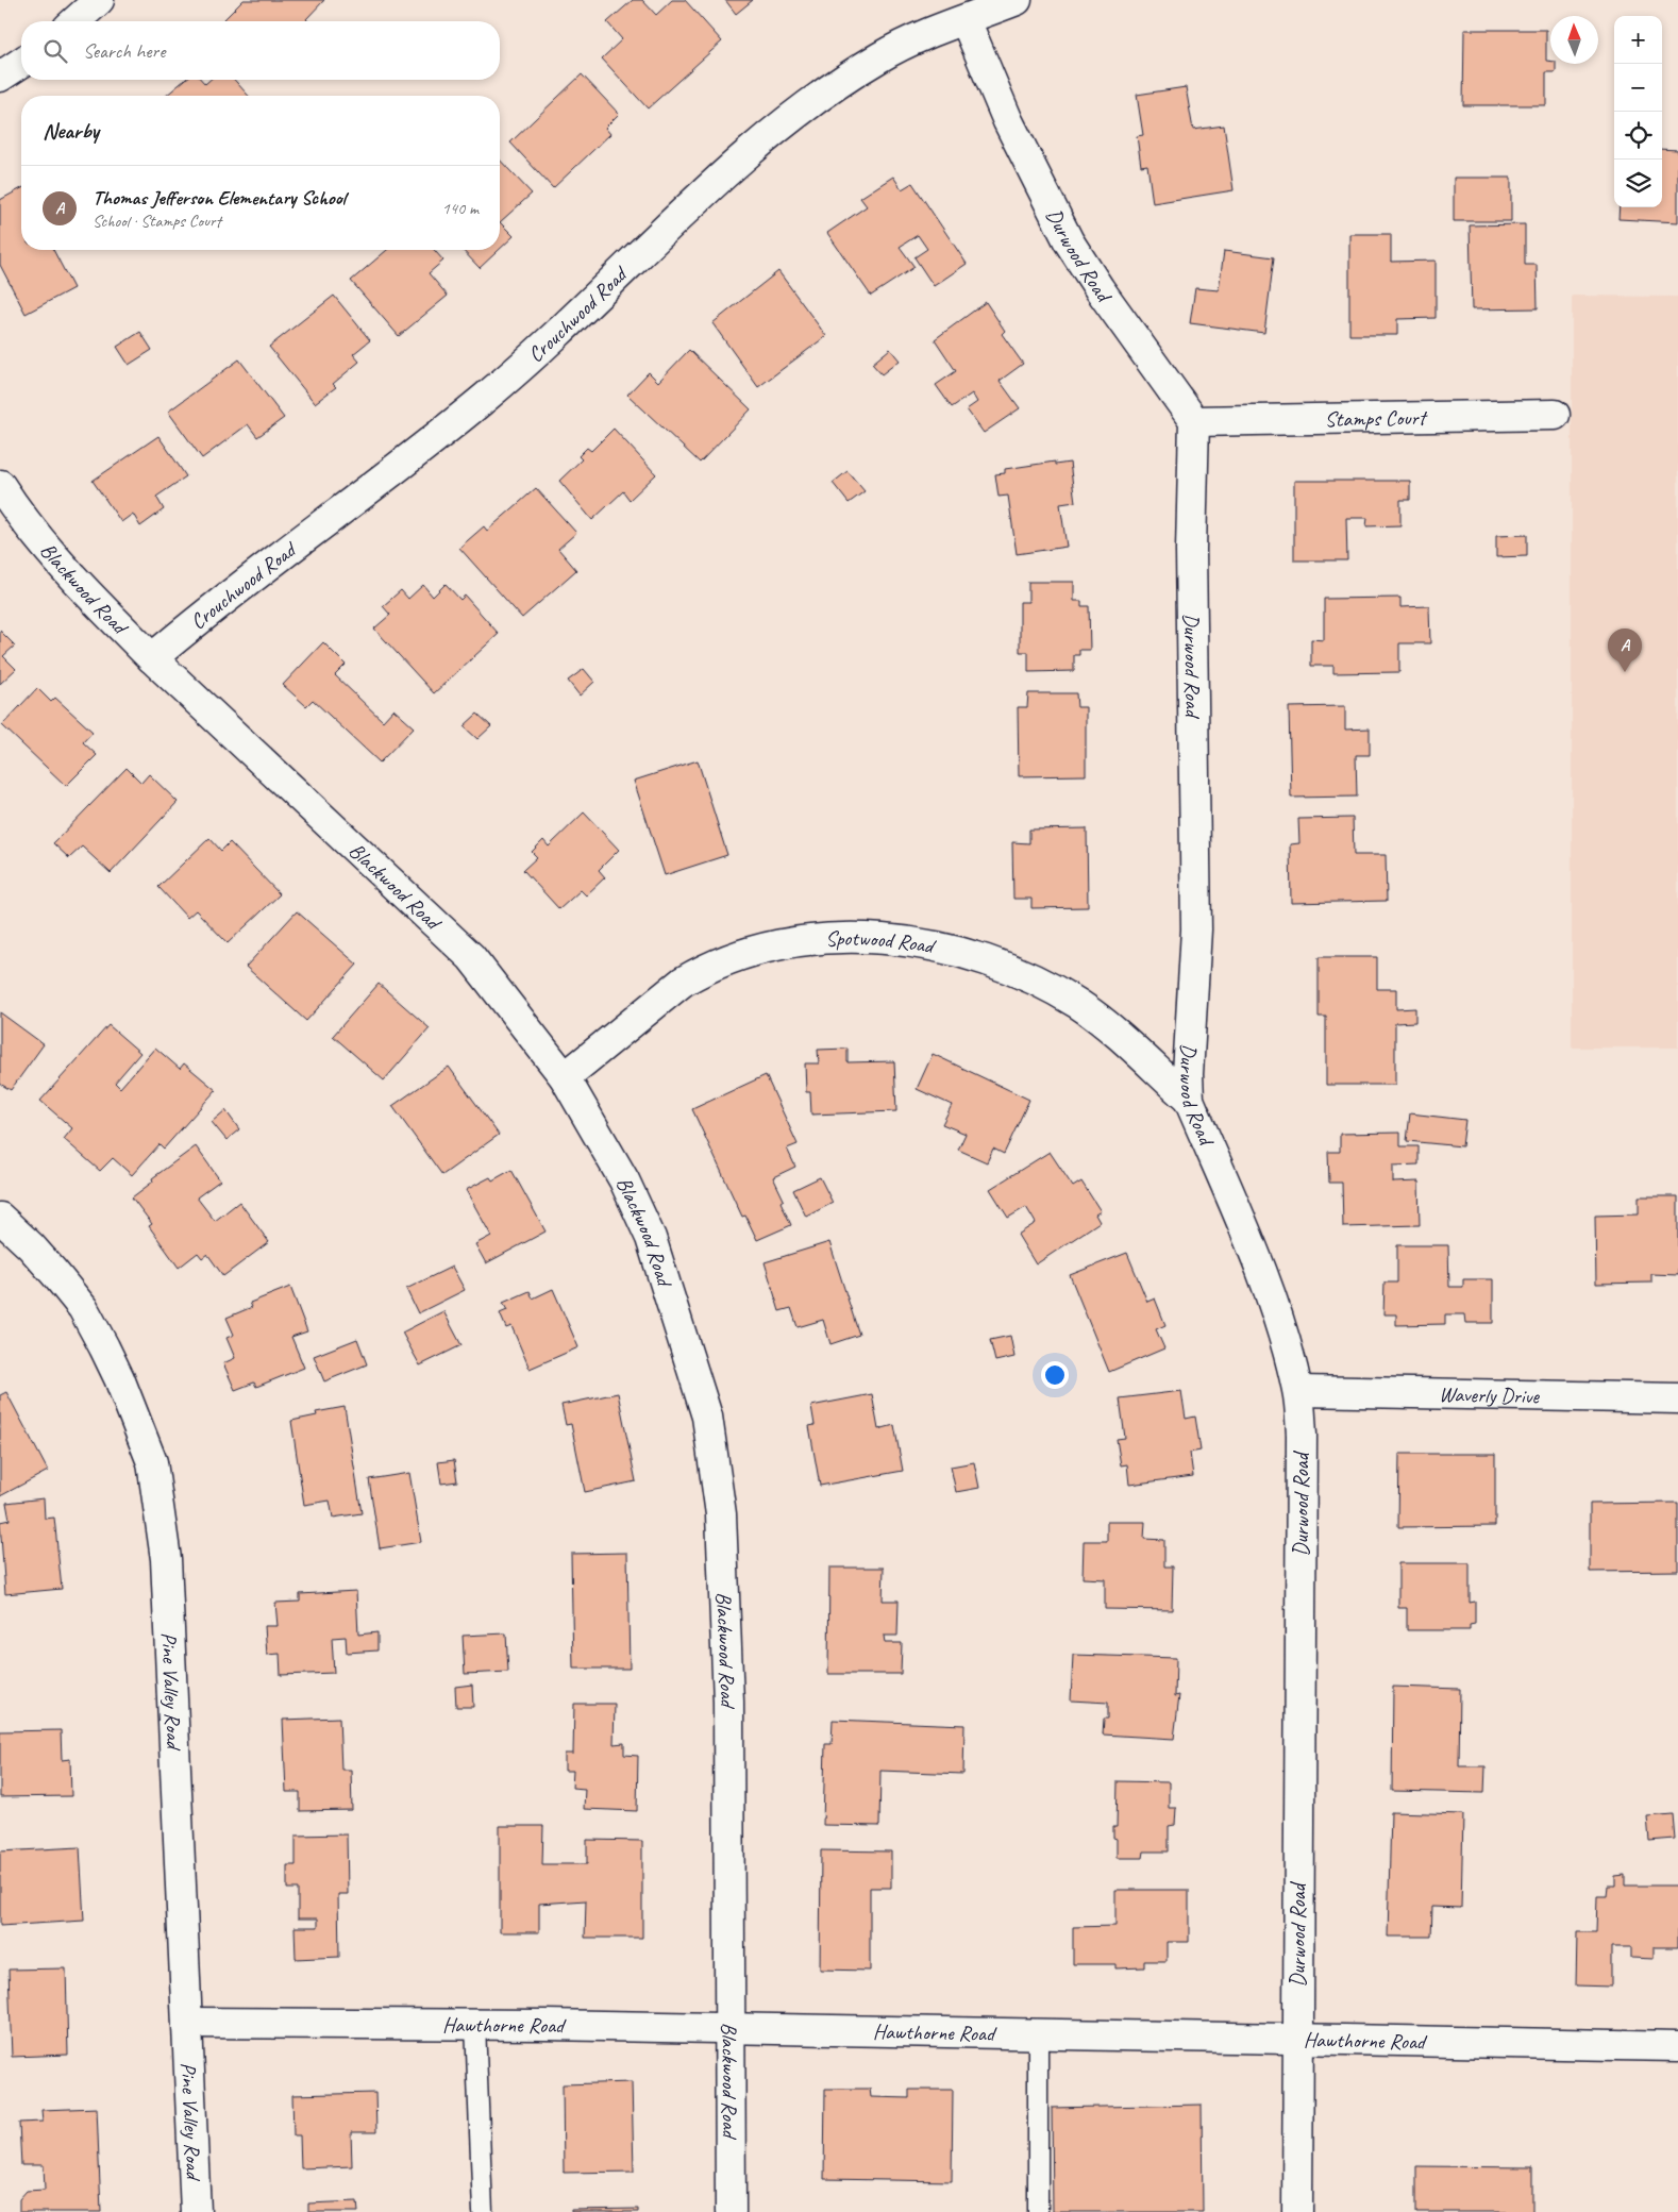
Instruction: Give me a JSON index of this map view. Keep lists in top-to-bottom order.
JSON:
{
  "streets": {
    "street": [
      "Durwood Road",
      "Crouchwood Road",
      "Stamps Court",
      "Blackwood Road",
      "Spotwood Road",
      "Waverly Drive",
      "Pine Valley Road",
      "Hawthorne Road"
    ]
  },
  "crossings": [
    ["Durwood Road", "Crouchwood Road"],
    ["Durwood Road", "Stamps Court"],
    ["Durwood Road", "Spotwood Road"],
    ["Durwood Road", "Waverly Drive"],
    ["Durwood Road", "Hawthorne Road"],
    ["Crouchwood Road", "Blackwood Road"],
    ["Blackwood Road", "Spotwood Road"],
    ["Blackwood Road", "Hawthorne Road"],
    ["Pine Valley Road", "Hawthorne Road"]
  ],
  "north": "top",
  "page": {
    "map_buttons": ["+", "−"],
    "search": "Search here",
    "heading": "Nearby",
    "list": [
      {
        "mark": "A",
        "name": "Thomas Jefferson Elementary School",
        "note": "School · Stamps Court",
        "value": "140 m"
      }
    ],
    "pins": "A"
  }
}
